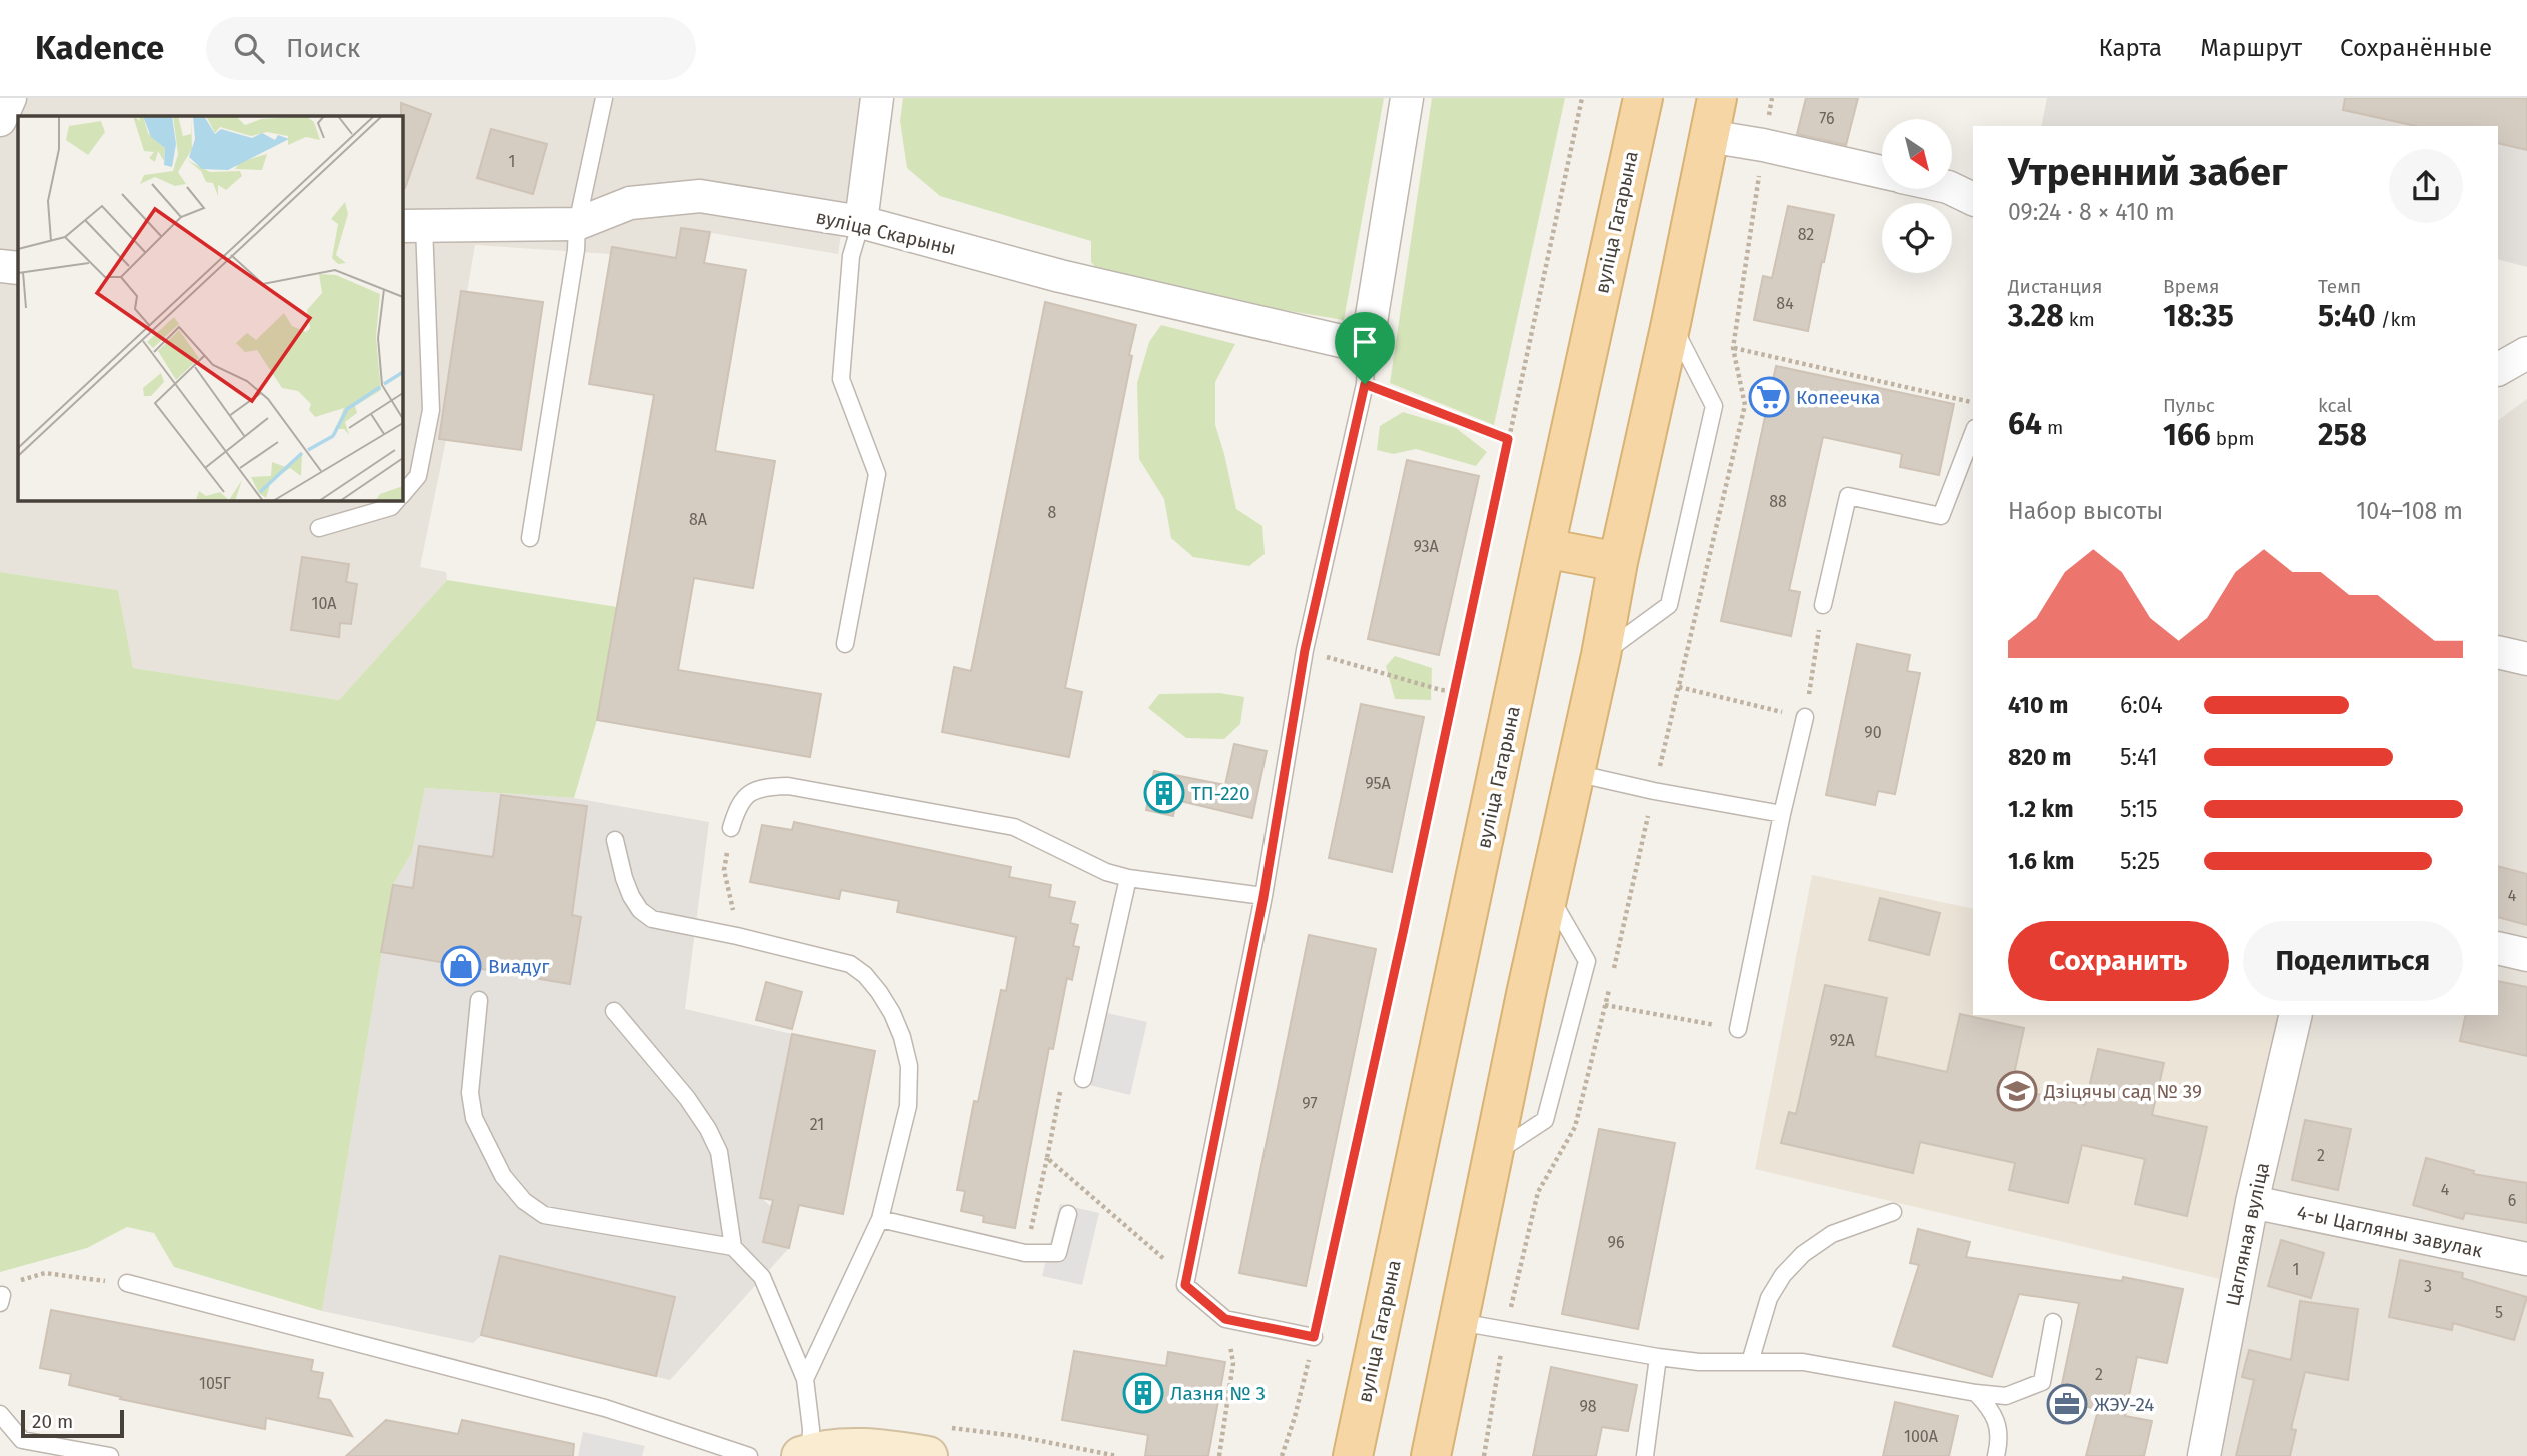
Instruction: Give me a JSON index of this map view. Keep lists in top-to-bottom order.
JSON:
{
  "streets": {
    "main road": ["вуліца Гагарына"],
    "street": ["вуліца Скарыны", "4-ы Цагляны завулак", "Цагляная вуліца"]
  },
  "crossings": [
    ["4-ы Цагляны завулак", "Цагляная вуліца"]
  ],
  "places": {
    "supermarket": ["Копеечка"],
    "building": ["ТП-220", "Лазня № 3"],
    "shop": ["Виадуг"],
    "school or university": ["Дзіцячы сад № 39"],
    "office": ["ЖЭУ-24"]
  },
  "house_numbers": [
    "76",
    "1",
    "82",
    "84",
    "88",
    "8",
    "8А",
    "93А",
    "10А",
    "90",
    "95А",
    "4",
    "92А",
    "97",
    "21",
    "2",
    "4",
    "6",
    "96",
    "1",
    "3",
    "5",
    "2",
    "105Г",
    "98",
    "100А"
  ],
  "scale_bar": "20 m",
  "north": "bottom right",
  "page": {
    "header": "Kadence",
    "search": "Поиск",
    "nav": ["Карта", "Маршрут", "Сохранённые"],
    "heading": ["Утренний забег", "09:24 · 8 × 410 m"],
    "stats": [
      ["Дистанция", "3.28 km"],
      ["Время", "18:35"],
      ["Темп", "5:40 /km"],
      ["64 m"],
      ["Пульс", "166 bpm"],
      ["kcal", "258"]
    ],
    "chart": ["Набор высоты", "104–108 m"],
    "list": [
      {
        "name": "410 m",
        "note": "6:04"
      },
      {
        "name": "820 m",
        "note": "5:41"
      },
      {
        "name": "1.2 km",
        "note": "5:15"
      },
      {
        "name": "1.6 km",
        "note": "5:25"
      }
    ],
    "buttons": ["Сохранить", "Поделиться"],
    "scale": "20 m"
  }
}
